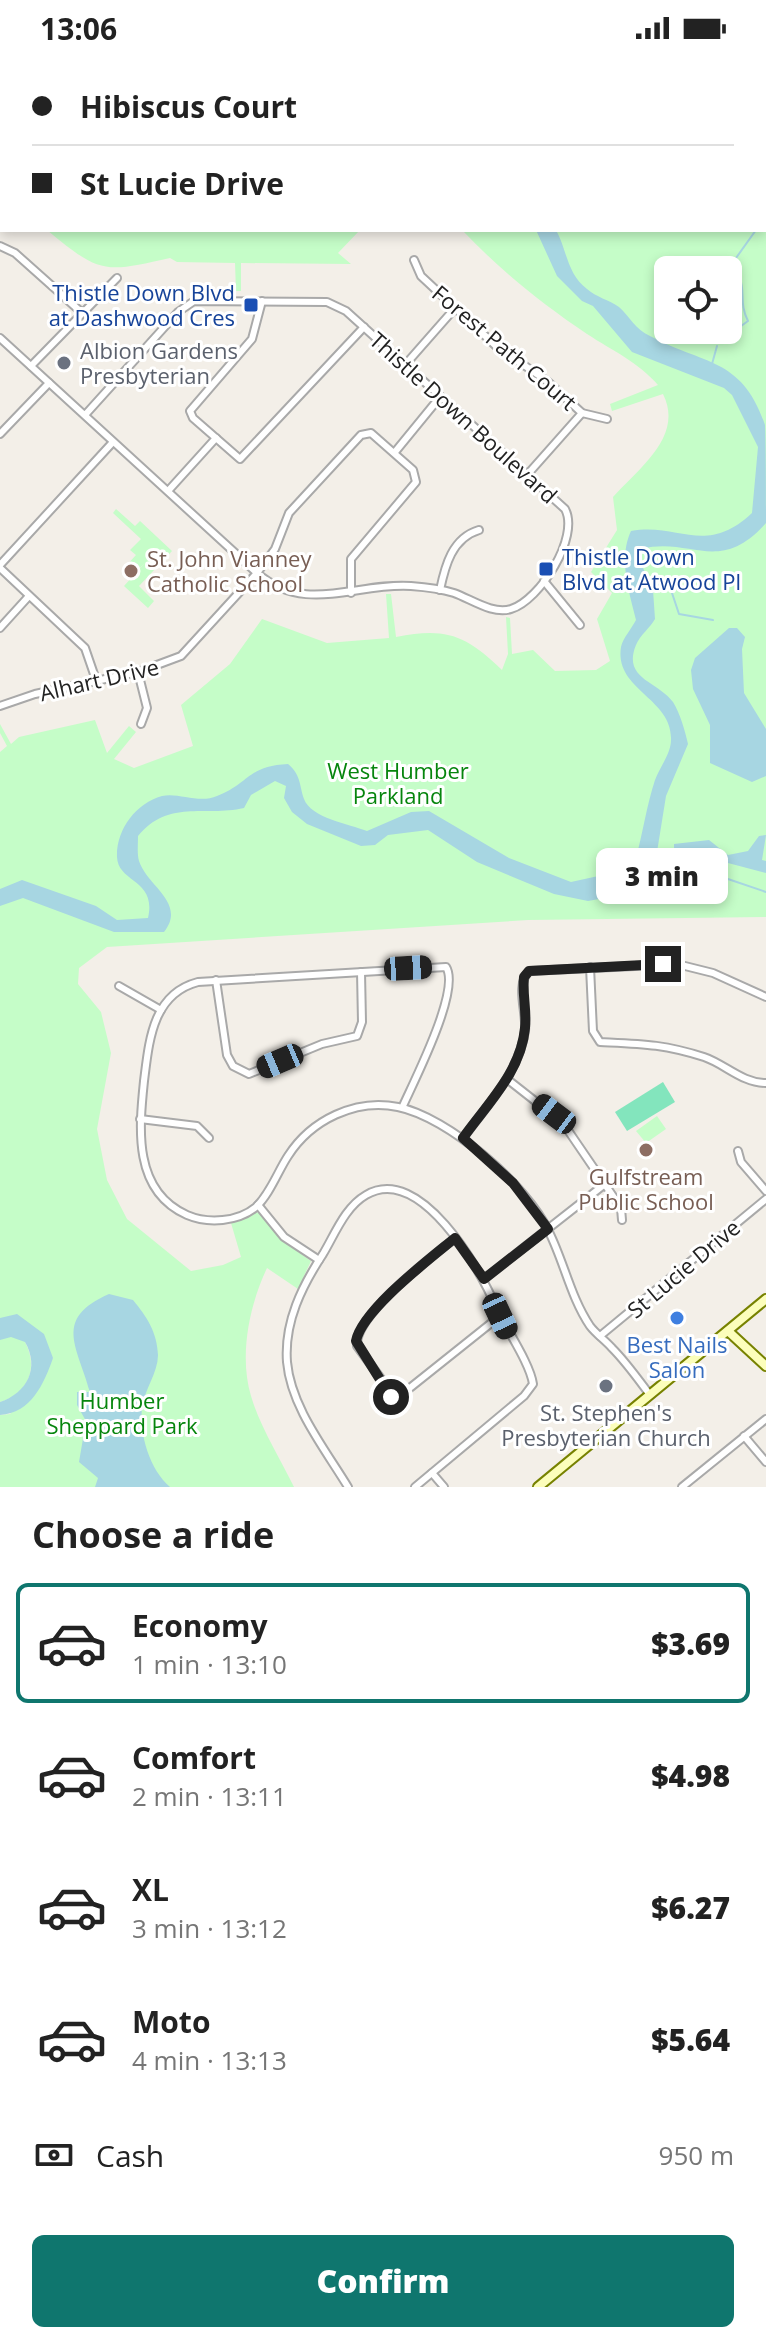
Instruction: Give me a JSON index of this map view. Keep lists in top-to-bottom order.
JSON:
{
  "streets": {
    "street": [
      "Forest Path Court",
      "Thistle Down Boulevard",
      "Alhart Drive",
      "St Lucie Drive"
    ]
  },
  "crossings": [
    ["Thistle Down Boulevard", "Alhart Drive"]
  ],
  "parks": ["West Humber Parkland", "Humber Sheppard Park"],
  "places": {
    "transit": ["Thistle Down Blvd at Dashwood Cres", "Thistle Down Blvd at Atwood Pl"],
    "other": [
      "Albion Gardens Presbyterian",
      "St. John Vianney Catholic School",
      "Gulfstream Public School",
      "Best Nails Salon",
      "St. Stephen's Presbyterian Church"
    ]
  },
  "page": {
    "status": "13:06",
    "banner": ["Hibiscus Court", "St Lucie Drive"],
    "bubble": "3 min",
    "heading": "Choose a ride",
    "list": [
      {
        "name": "Economy",
        "note": "1 min · 13:10",
        "value": "$3.69"
      },
      {
        "name": "Comfort",
        "note": "2 min · 13:11",
        "value": "$4.98"
      },
      {
        "name": "XL",
        "note": "3 min · 13:12",
        "value": "$6.27"
      },
      {
        "name": "Moto",
        "note": "4 min · 13:13",
        "value": "$5.64"
      }
    ],
    "pay": ["Cash", "950 m"],
    "buttons": "Confirm"
  }
}
